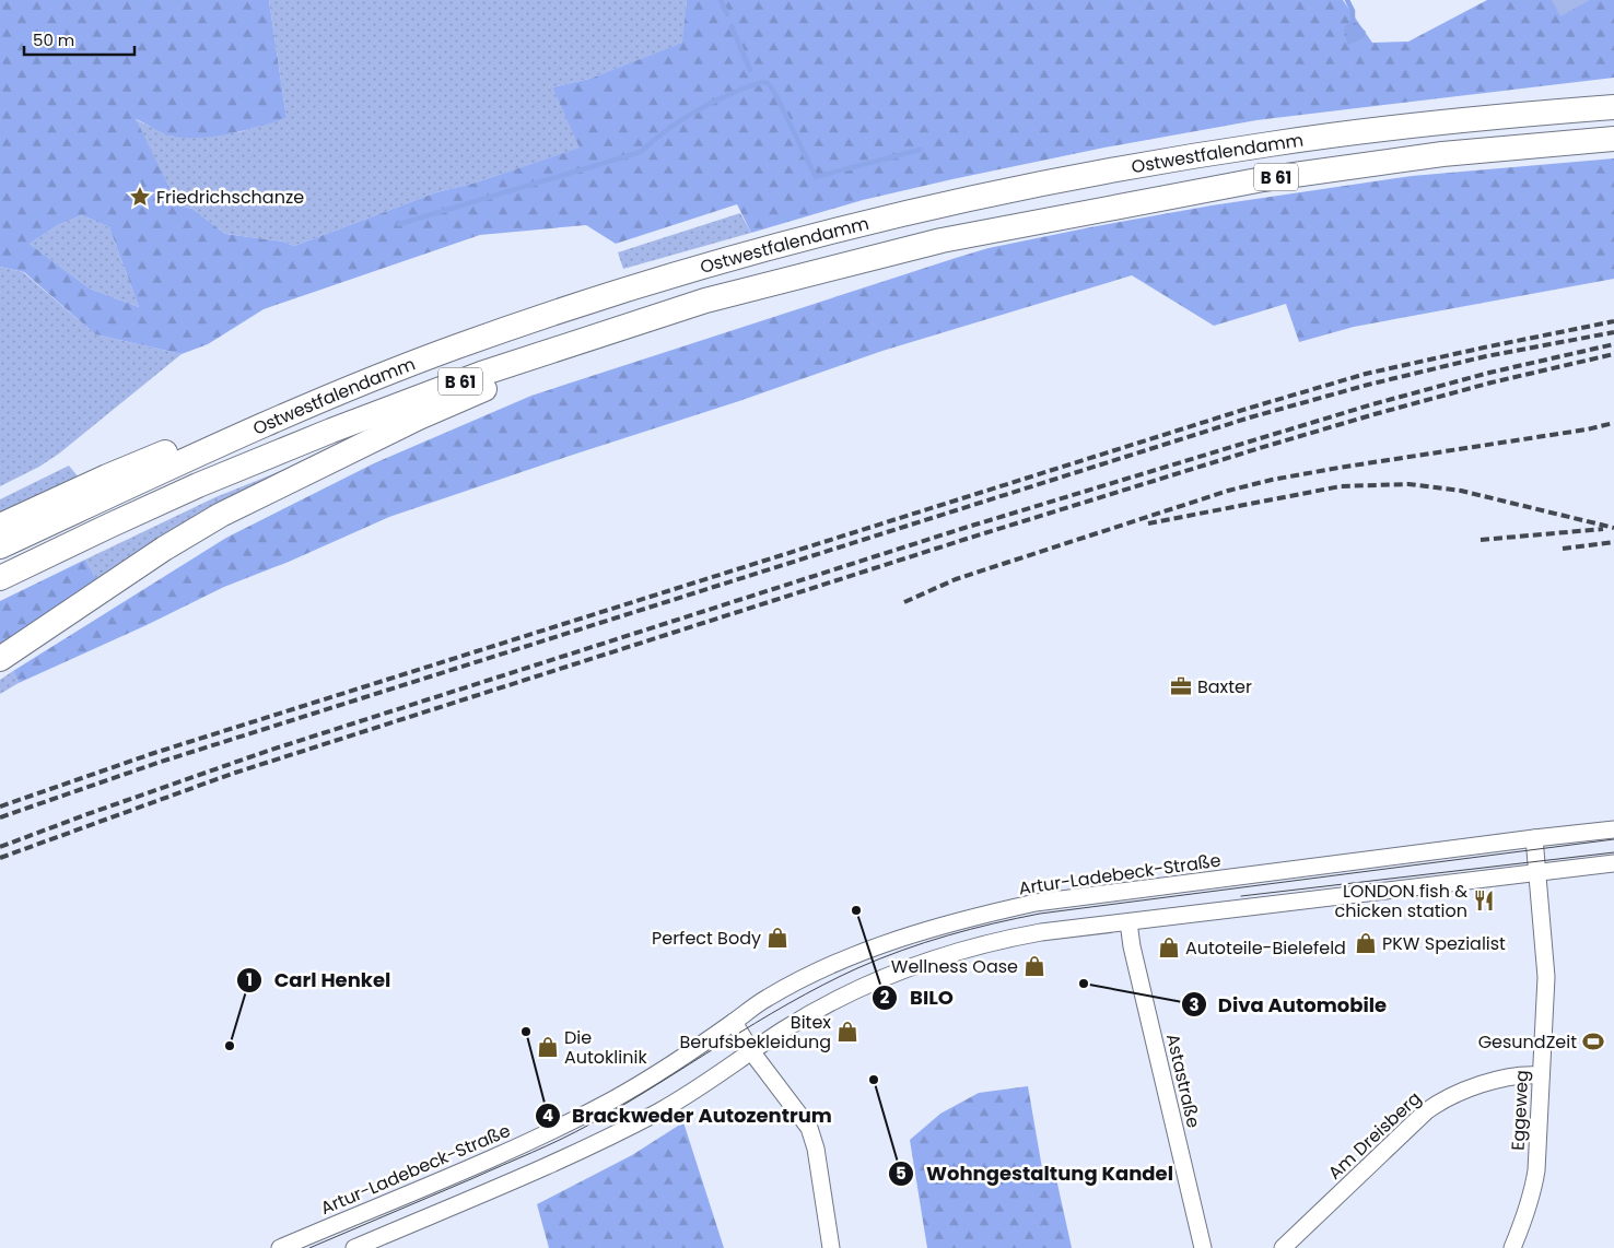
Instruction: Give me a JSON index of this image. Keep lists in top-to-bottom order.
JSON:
{
  "streets": {
    "highway": ["Ostwestfalendamm", "B 61"],
    "street": [
      "Artur-Ladebeck-Straße",
      "Astastraße",
      "Eggeweg",
      "Am Dreisberg"
    ]
  },
  "crossings": [
    ["Ostwestfalendamm", "B 61"],
    ["Eggeweg", "Am Dreisberg"]
  ],
  "places": {
    "place": ["Friedrichschanze"],
    "office": ["Baxter"],
    "restaurant": ["LONDON fish & chicken station"],
    "other": [
      "BILO",
      "Diva Automobile",
      "Brackweder Autozentrum",
      "Carl Henkel",
      "Wohngestaltung Kandel"
    ],
    "shop": [
      "Perfect Body",
      "PKW Spezialist",
      "Autoteile-Bielefeld",
      "Wellness Oase",
      "Bitex Berufsbekleidung",
      "Die Autoklinik"
    ],
    "sports": ["GesundZeit"]
  },
  "scale_bar": "50 m"
}
